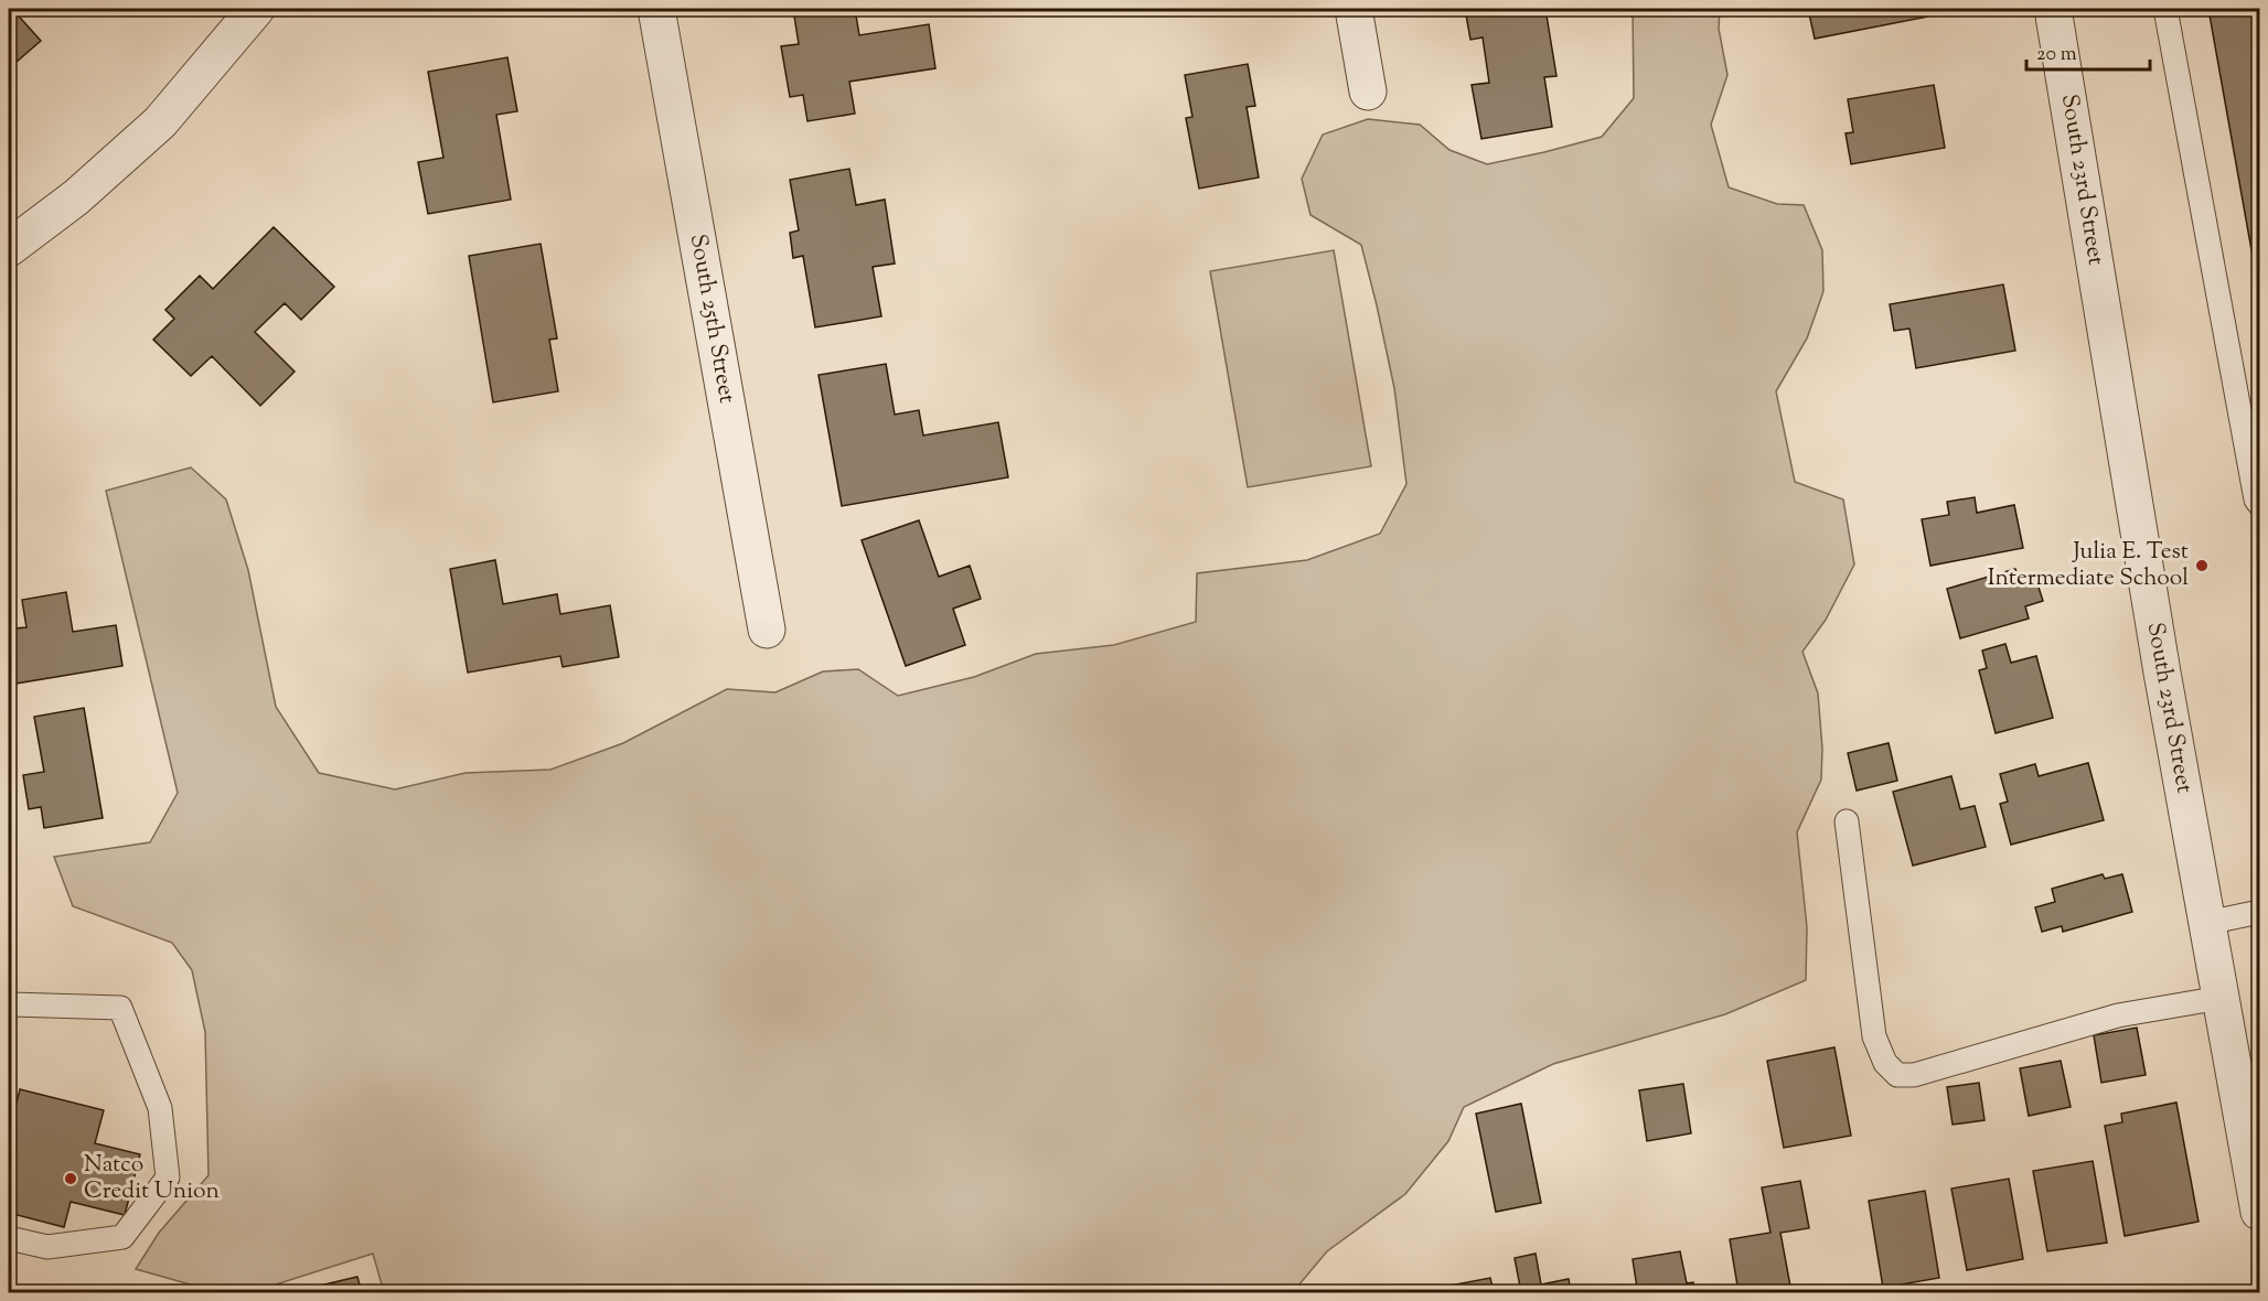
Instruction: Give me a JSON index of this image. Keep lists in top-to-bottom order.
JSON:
{
  "streets": {
    "street": ["South 23rd Street", "South 25th Street"]
  },
  "places": ["Julia E. Test Intermediate School", "Natco Credit Union"],
  "scale_bar": "20 m"
}
